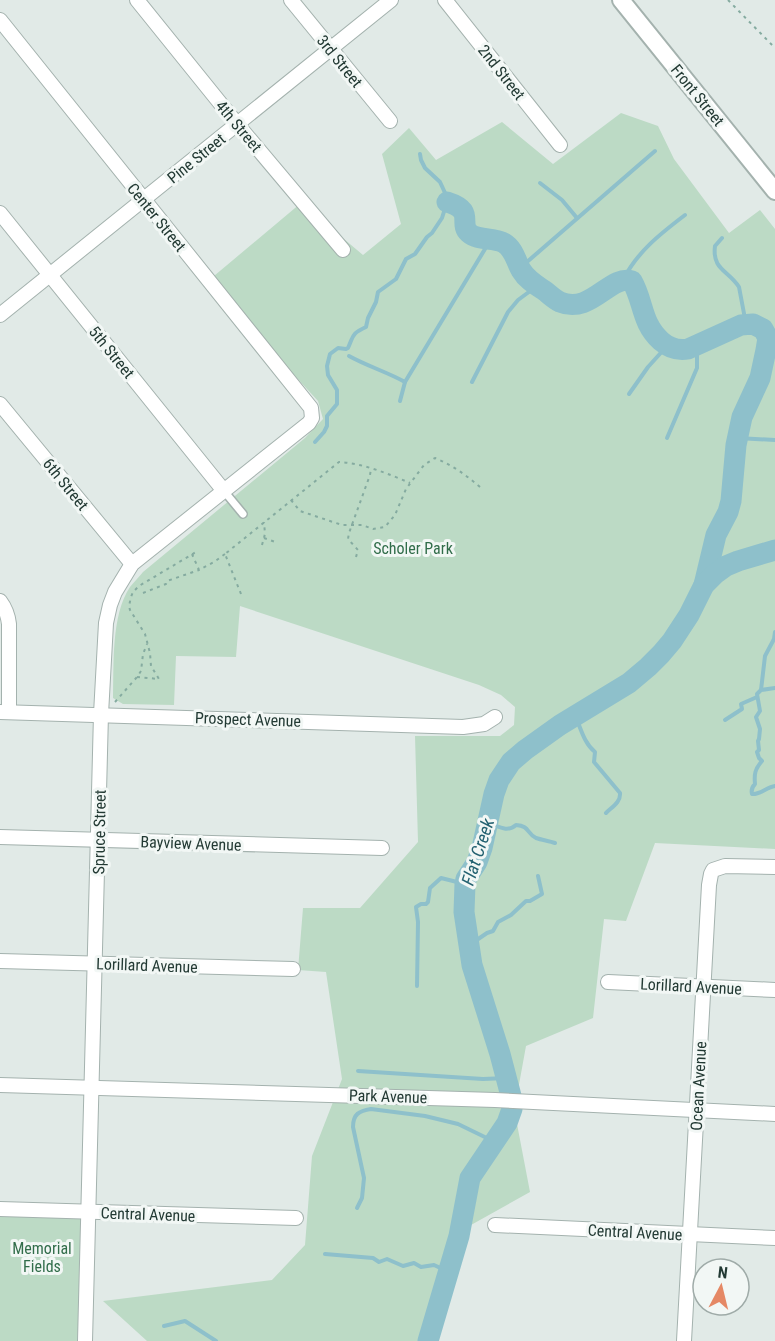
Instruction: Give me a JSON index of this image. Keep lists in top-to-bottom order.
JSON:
{
  "streets": {
    "street": [
      "3rd Street",
      "2nd Street",
      "Front Street",
      "4th Street",
      "Pine Street",
      "Center Street",
      "5th Street",
      "6th Street",
      "Prospect Avenue",
      "Spruce Street",
      "Bayview Avenue",
      "Lorillard Avenue",
      "Ocean Avenue",
      "Park Avenue",
      "Central Avenue"
    ]
  },
  "crossings": [
    ["3rd Street", "Pine Street"],
    ["4th Street", "Pine Street"],
    ["Pine Street", "Center Street"],
    ["Pine Street", "5th Street"],
    ["Center Street", "Spruce Street"],
    ["5th Street", "Spruce Street"],
    ["6th Street", "Spruce Street"],
    ["Prospect Avenue", "Spruce Street"],
    ["Spruce Street", "Bayview Avenue"],
    ["Spruce Street", "Lorillard Avenue"],
    ["Spruce Street", "Park Avenue"],
    ["Spruce Street", "Central Avenue"],
    ["Lorillard Avenue", "Ocean Avenue"],
    ["Ocean Avenue", "Park Avenue"],
    ["Ocean Avenue", "Central Avenue"]
  ],
  "water": ["Flat Creek"],
  "parks": ["Scholer Park", "Memorial Fields"],
  "north": "top"
}
